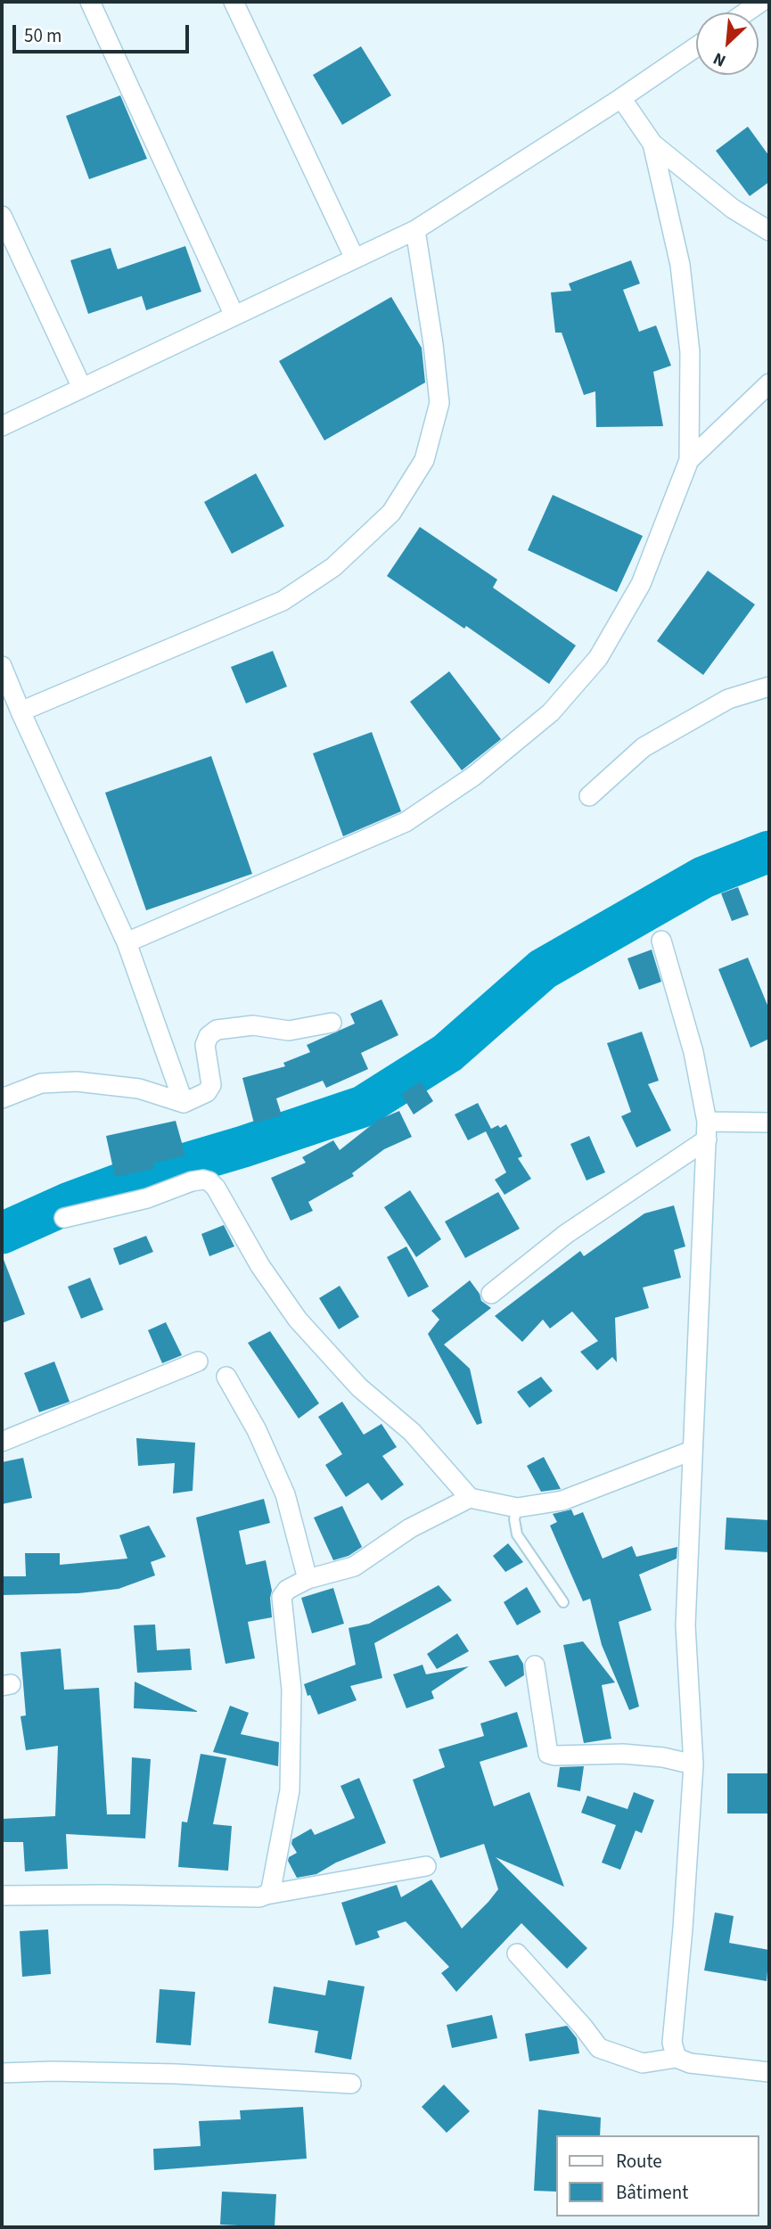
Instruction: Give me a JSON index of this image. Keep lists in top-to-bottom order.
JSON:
{
  "legend": ["Route", "Bâtiment"],
  "scale_bar": "50 m",
  "north": "bottom left"
}
